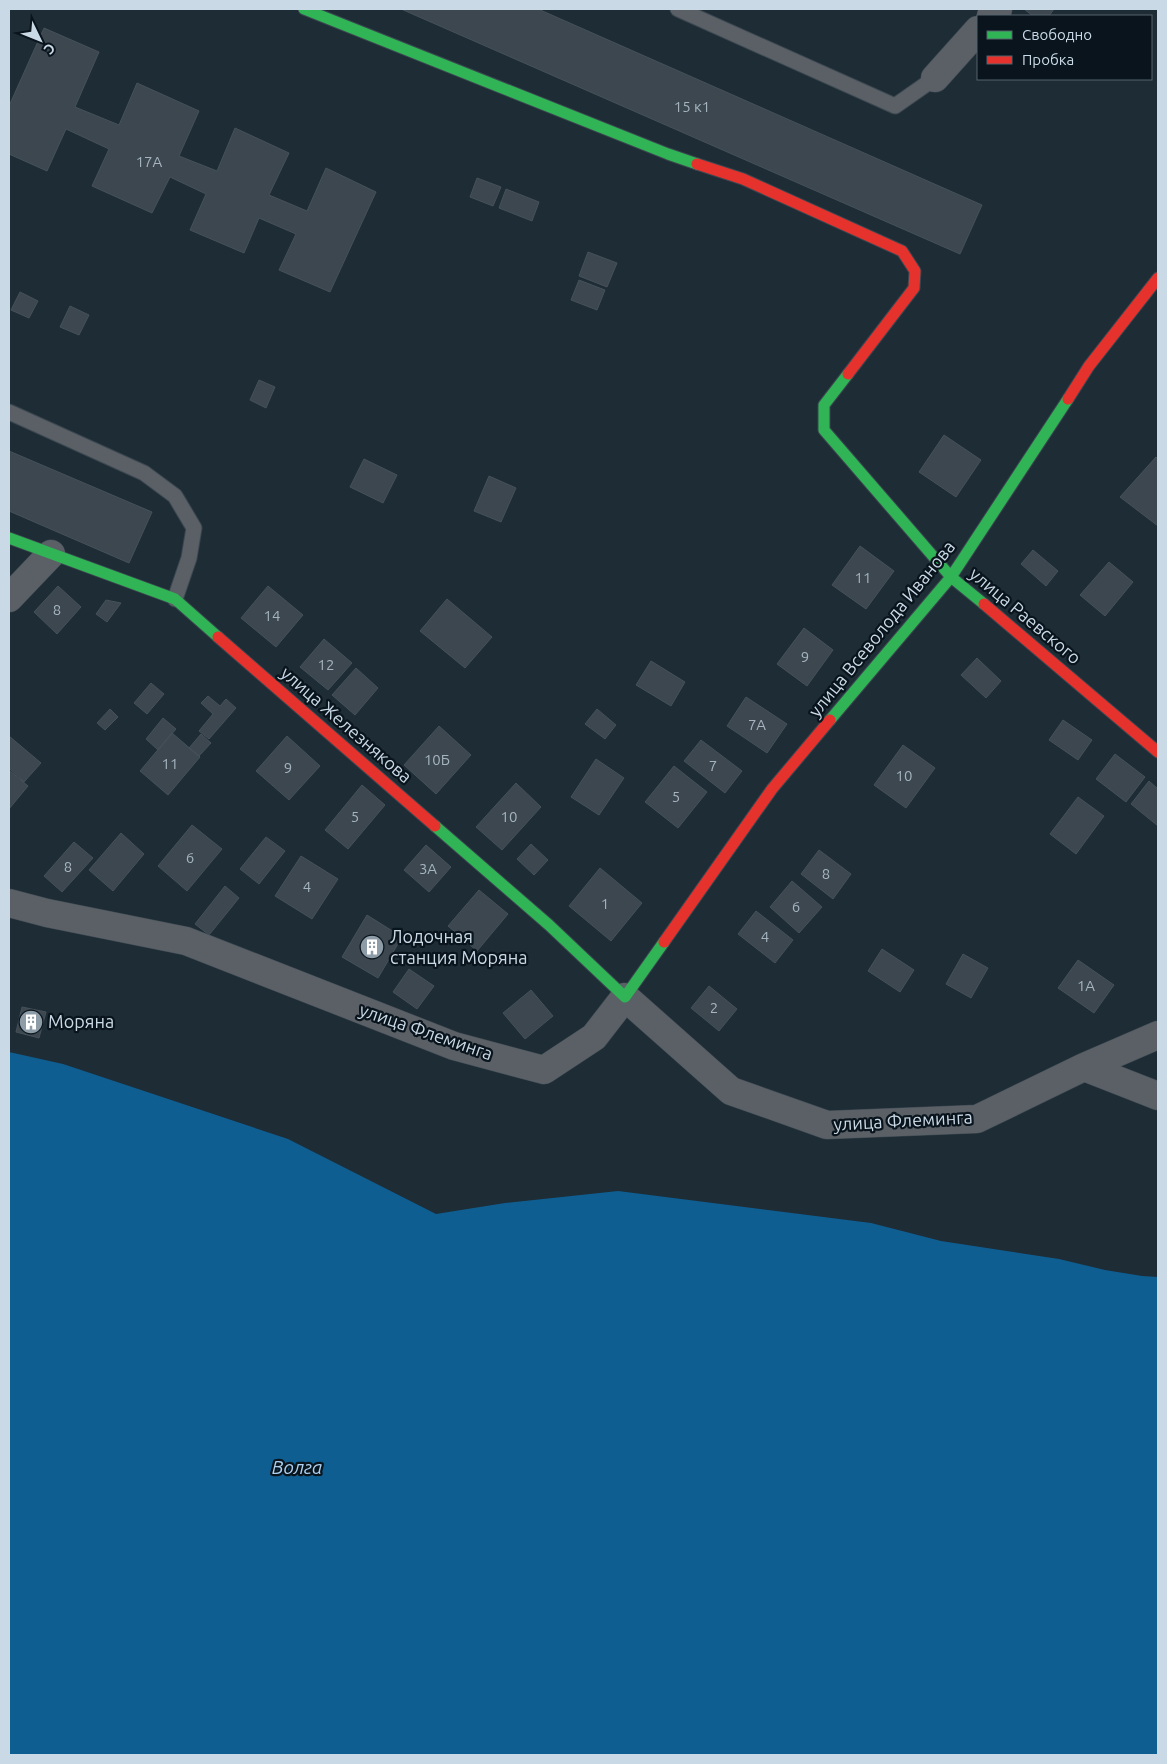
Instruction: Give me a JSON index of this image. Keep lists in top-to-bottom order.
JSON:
{
  "streets": {
    "street": [
      "улица Раевского",
      "улица Всеволода Иванова",
      "улица Железнякова",
      "улица Флеминга"
    ]
  },
  "crossings": [
    ["улица Раевского", "улица Всеволода Иванова"],
    ["улица Всеволода Иванова", "улица Железнякова"],
    ["улица Всеволода Иванова", "улица Флеминга"],
    ["улица Железнякова", "улица Флеминга"]
  ],
  "water": ["Волга"],
  "places": {
    "building": ["Лодочная станция Моряна", "Моряна"]
  },
  "house_numbers": [
    "15 к1",
    "17А",
    "11",
    "8",
    "14",
    "9",
    "12",
    "7А",
    "10Б",
    "11",
    "7",
    "9",
    "10",
    "5",
    "5",
    "10",
    "6",
    "8",
    "3А",
    "8",
    "4",
    "1",
    "6",
    "4",
    "1А",
    "2"
  ],
  "legend": ["Свободно", "Пробка"],
  "north": "bottom right"
}
